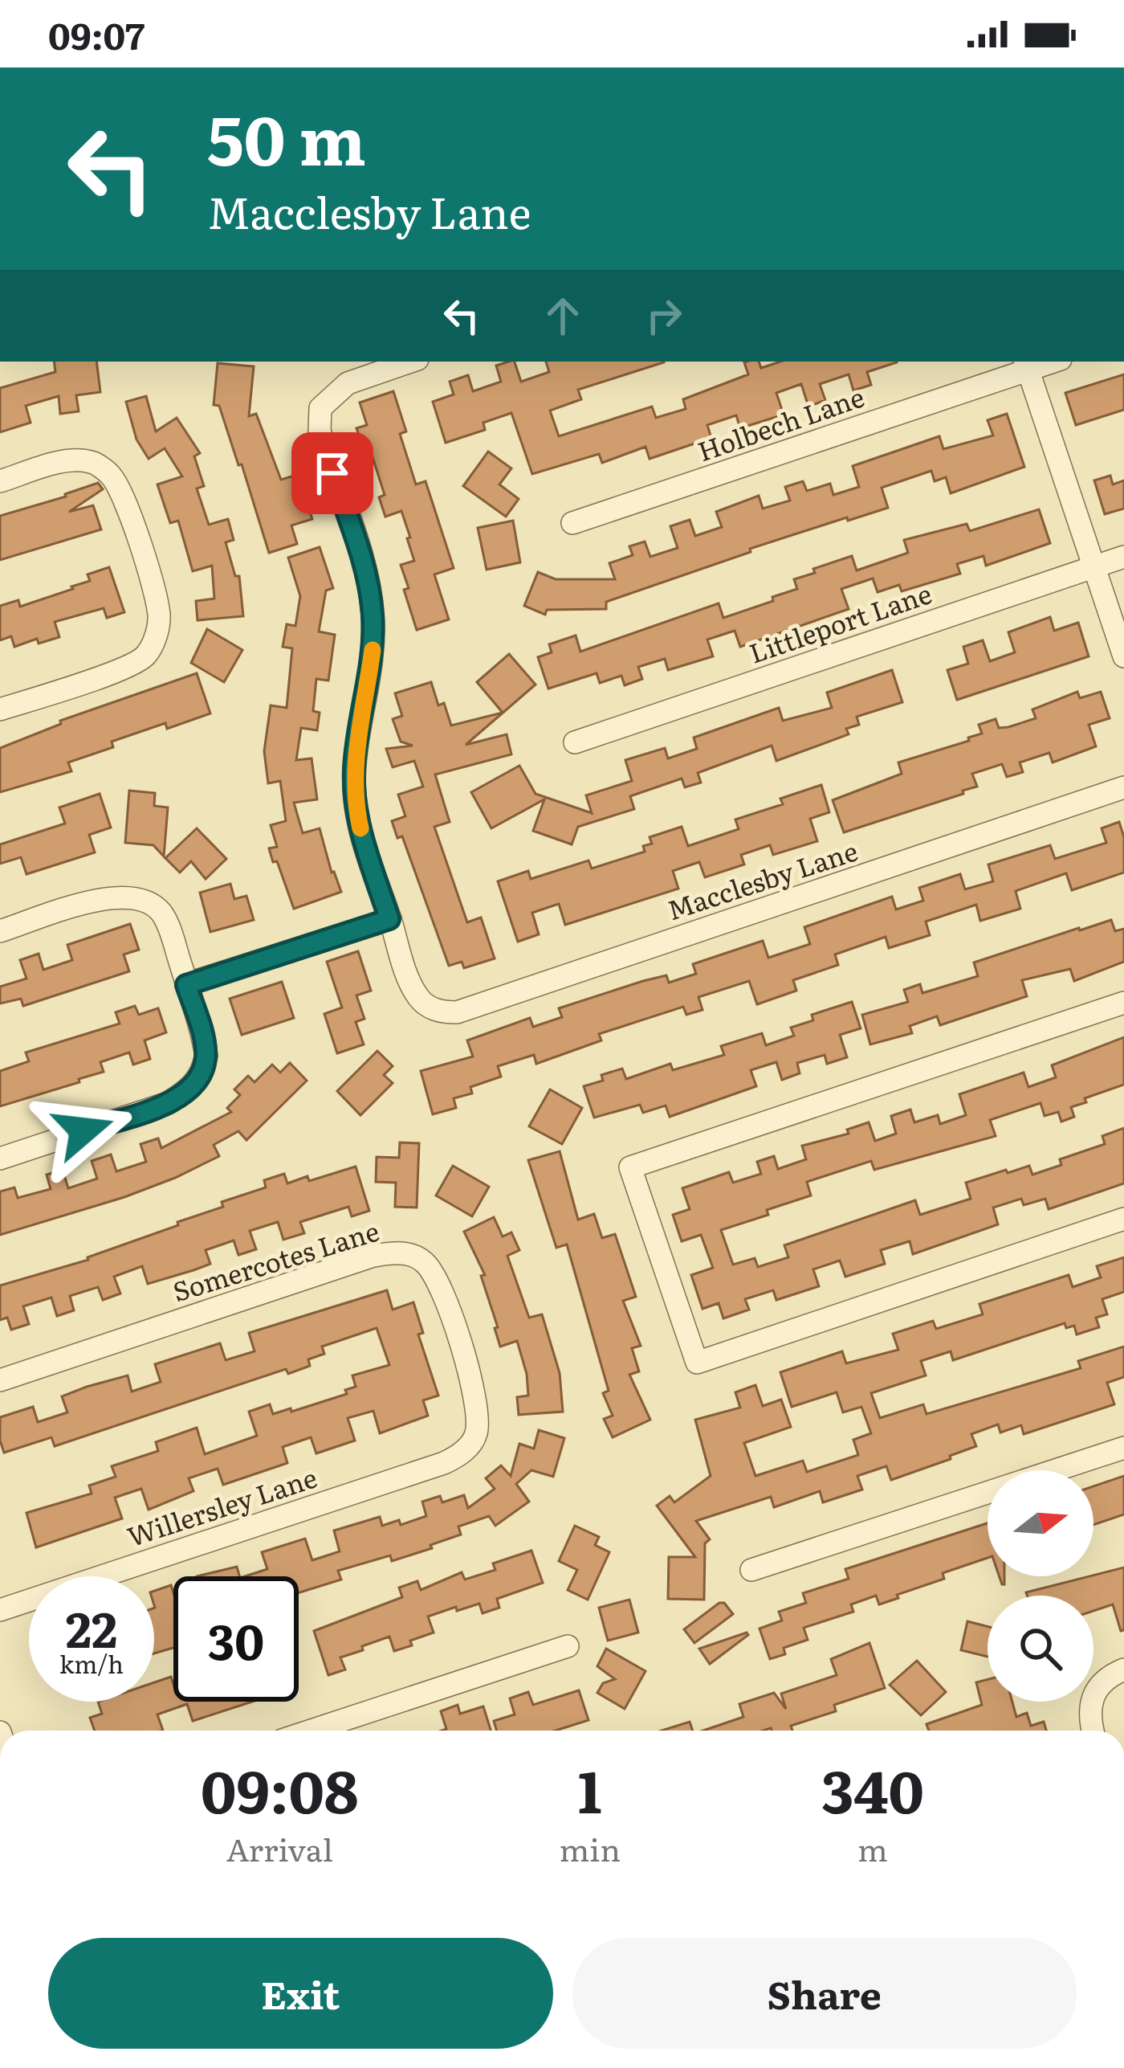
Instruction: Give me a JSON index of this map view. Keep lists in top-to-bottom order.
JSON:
{
  "streets": {
    "street": [
      "Holbech Lane",
      "Littleport Lane",
      "Macclesby Lane",
      "Somercotes Lane",
      "Willersley Lane"
    ]
  },
  "crossings": [
    ["Somercotes Lane", "Willersley Lane"]
  ],
  "north": "right",
  "page": {
    "status": "09:07",
    "turn": ["50 m", "Macclesby Lane"],
    "speed": "22 km/h",
    "limit": "30",
    "eta": [
      "09:08",
      "Arrival",
      "1",
      "min",
      "340",
      "m"
    ],
    "buttons": ["Exit", "Share"]
  }
}
